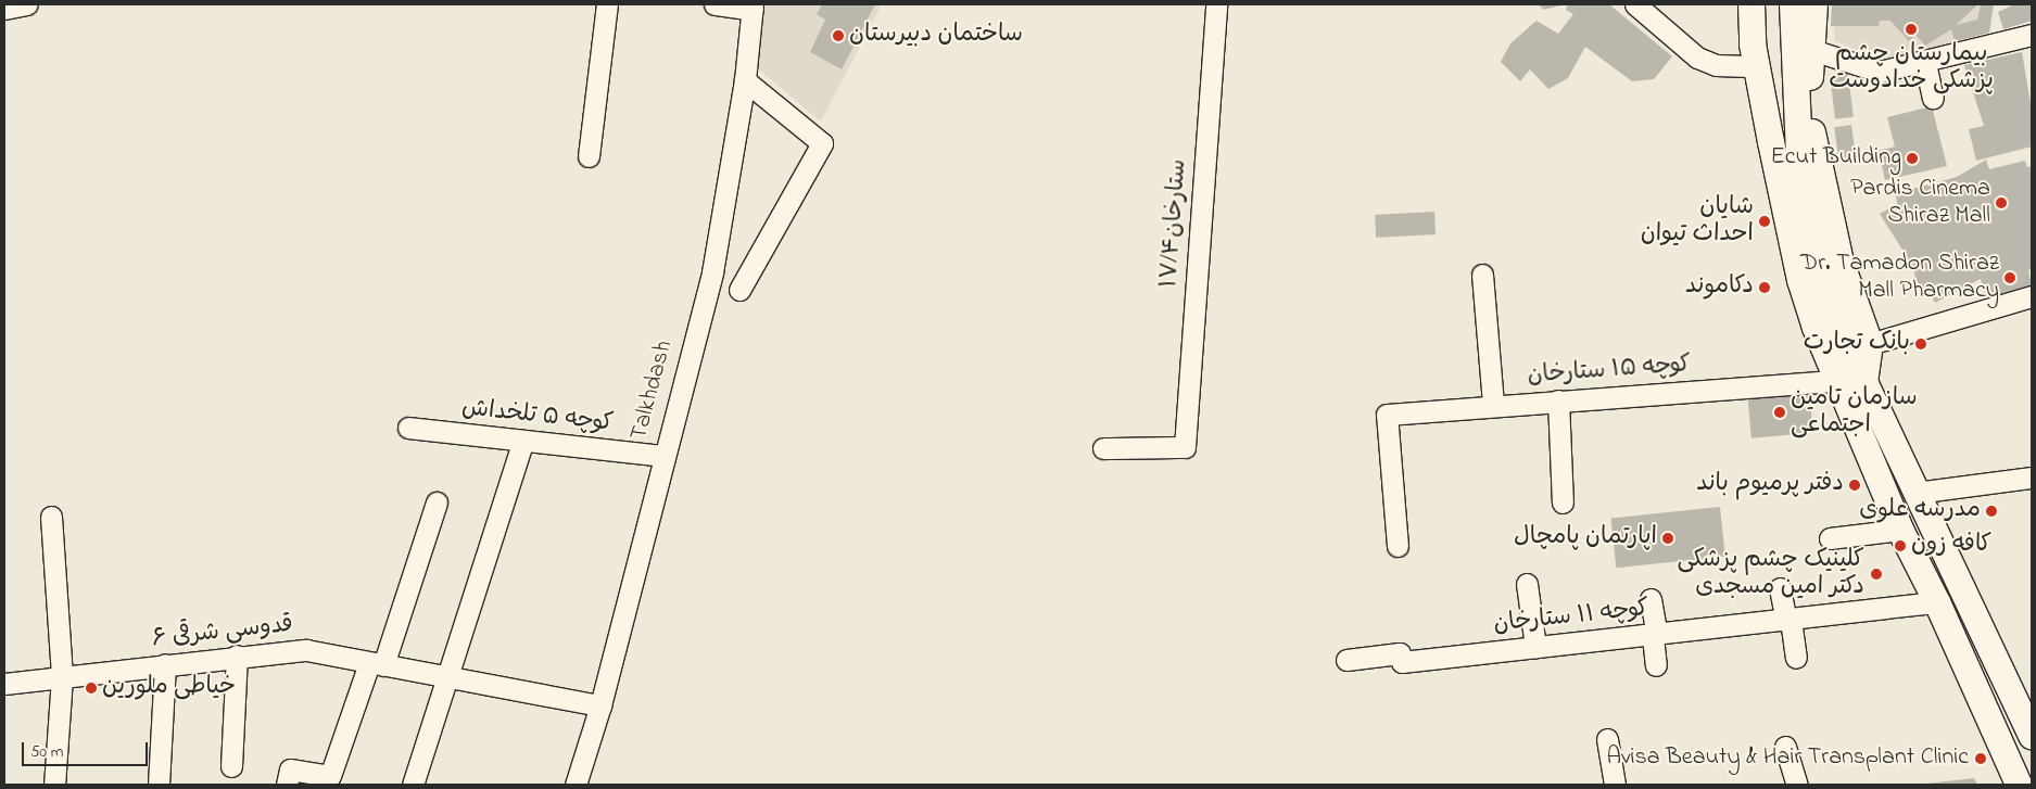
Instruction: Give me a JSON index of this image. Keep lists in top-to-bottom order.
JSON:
{
  "streets": {
    "street": [
      "ستارخان۱۷/۴",
      "کوچه ۱۵ ستارخان",
      "Talkhdash",
      "کوچه ۵ تلخداش",
      "کوچه ۱۱ ستارخان",
      "قدوسی شرقی ۶"
    ]
  },
  "crossings": [
    ["Talkhdash", "کوچه ۵ تلخداش"],
    ["Talkhdash", "قدوسی شرقی ۶"]
  ],
  "places": [
    "بیمارستان چشم پزشکی خدادوست",
    "ساختمان دبیرستان",
    "Ecut Building",
    "Pardis Cinema Shiraz Mall",
    "شایان احداث تیوان",
    "Dr. Tamadon Shiraz Mall Pharmacy",
    "دکاموند",
    "بانک تجارت",
    "سازمان تامین اجتماعی",
    "دفتر پرمیوم باند",
    "مدرسه علوی",
    "اپارتمان پامچال",
    "کافه زون",
    "کلینیک چشم پزشکی دکتر امین مسجدی",
    "خیاطی ملورین",
    "Avisa Beauty & Hair Transplant Clinic"
  ],
  "scale_bar": "50 m"
}
